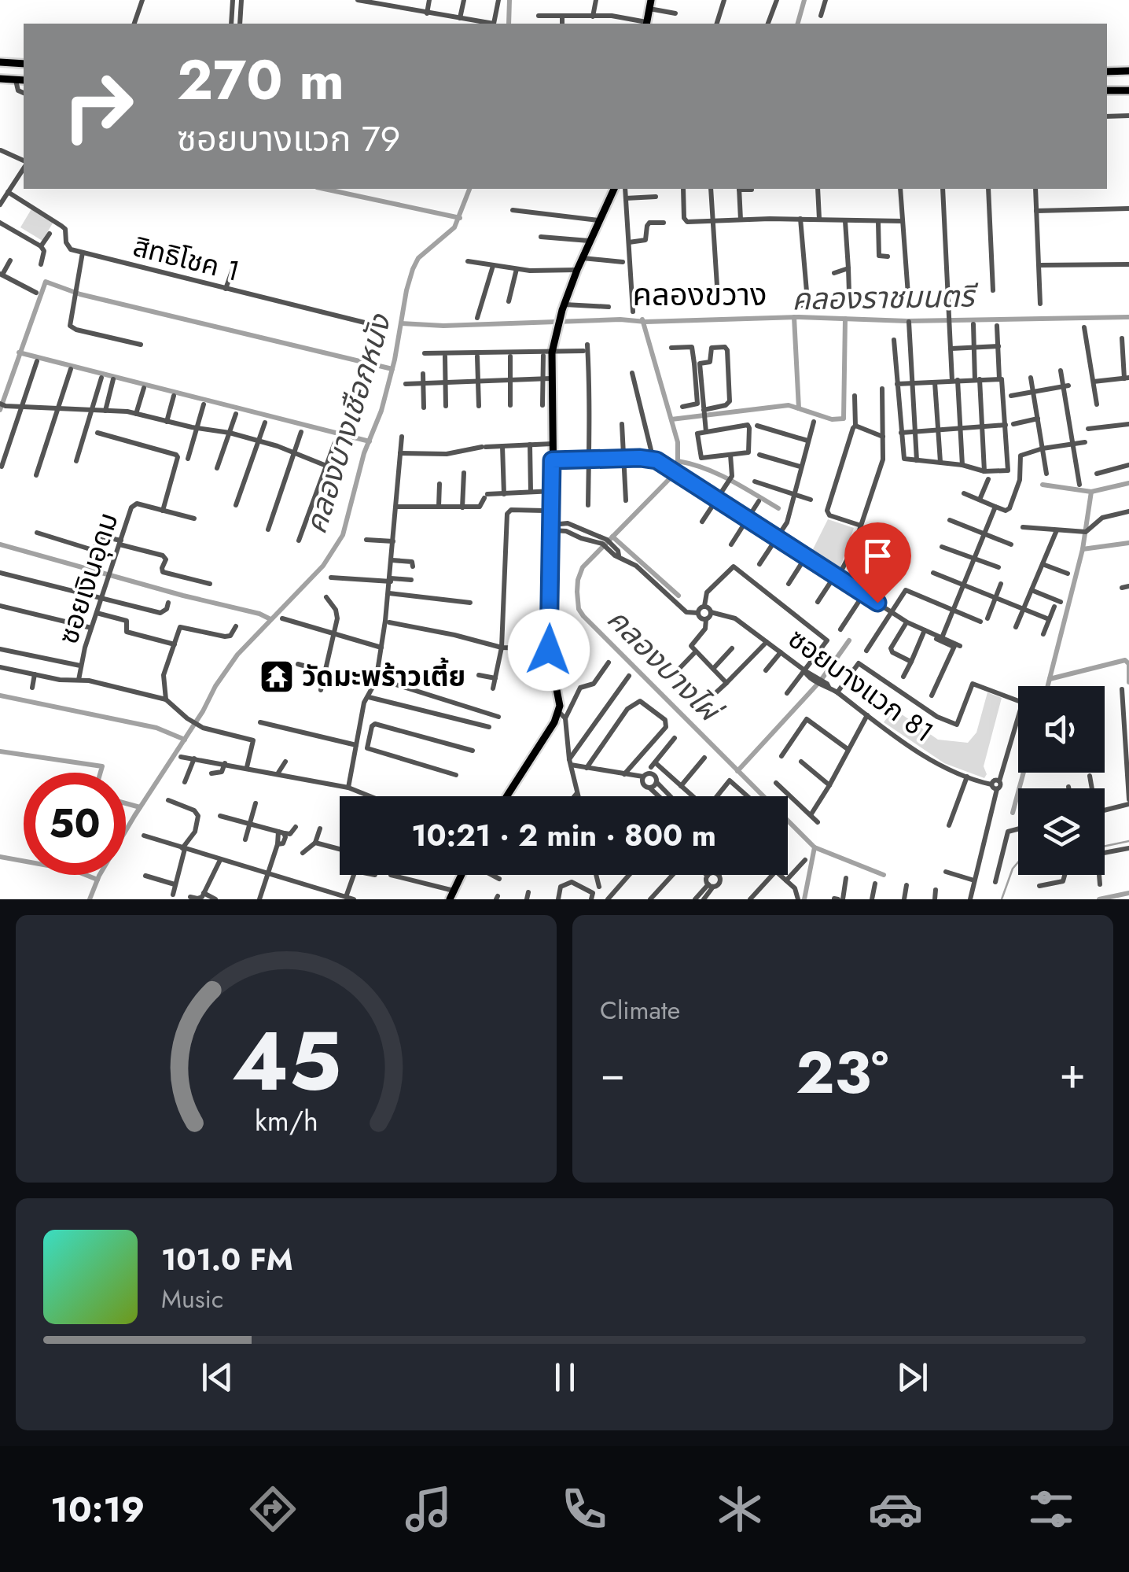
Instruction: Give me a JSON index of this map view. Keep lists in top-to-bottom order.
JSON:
{
  "streets": {
    "street": ["สิทธิโชค 1", "ซอยเงินอุดม", "ซอยบางแวก 81"]
  },
  "districts": ["คลองขวาง"],
  "water": ["คลองราชมนตรี", "คลองบางเชือกหนัง", "คลองบางไผ่"],
  "places": {
    "temple": ["วัดมะพร้าวเตี้ย"]
  },
  "page": {
    "turn": ["270 m", "ซอยบางแวก 79"],
    "limit": "50",
    "trip": "10:21 · 2 min · 800 m",
    "tile": "Climate",
    "heat": ["−", "23°", "+"],
    "song": ["101.0 FM", "Music"],
    "tabs": "10:19",
    "gauge": ["45", "km/h"]
  }
}
